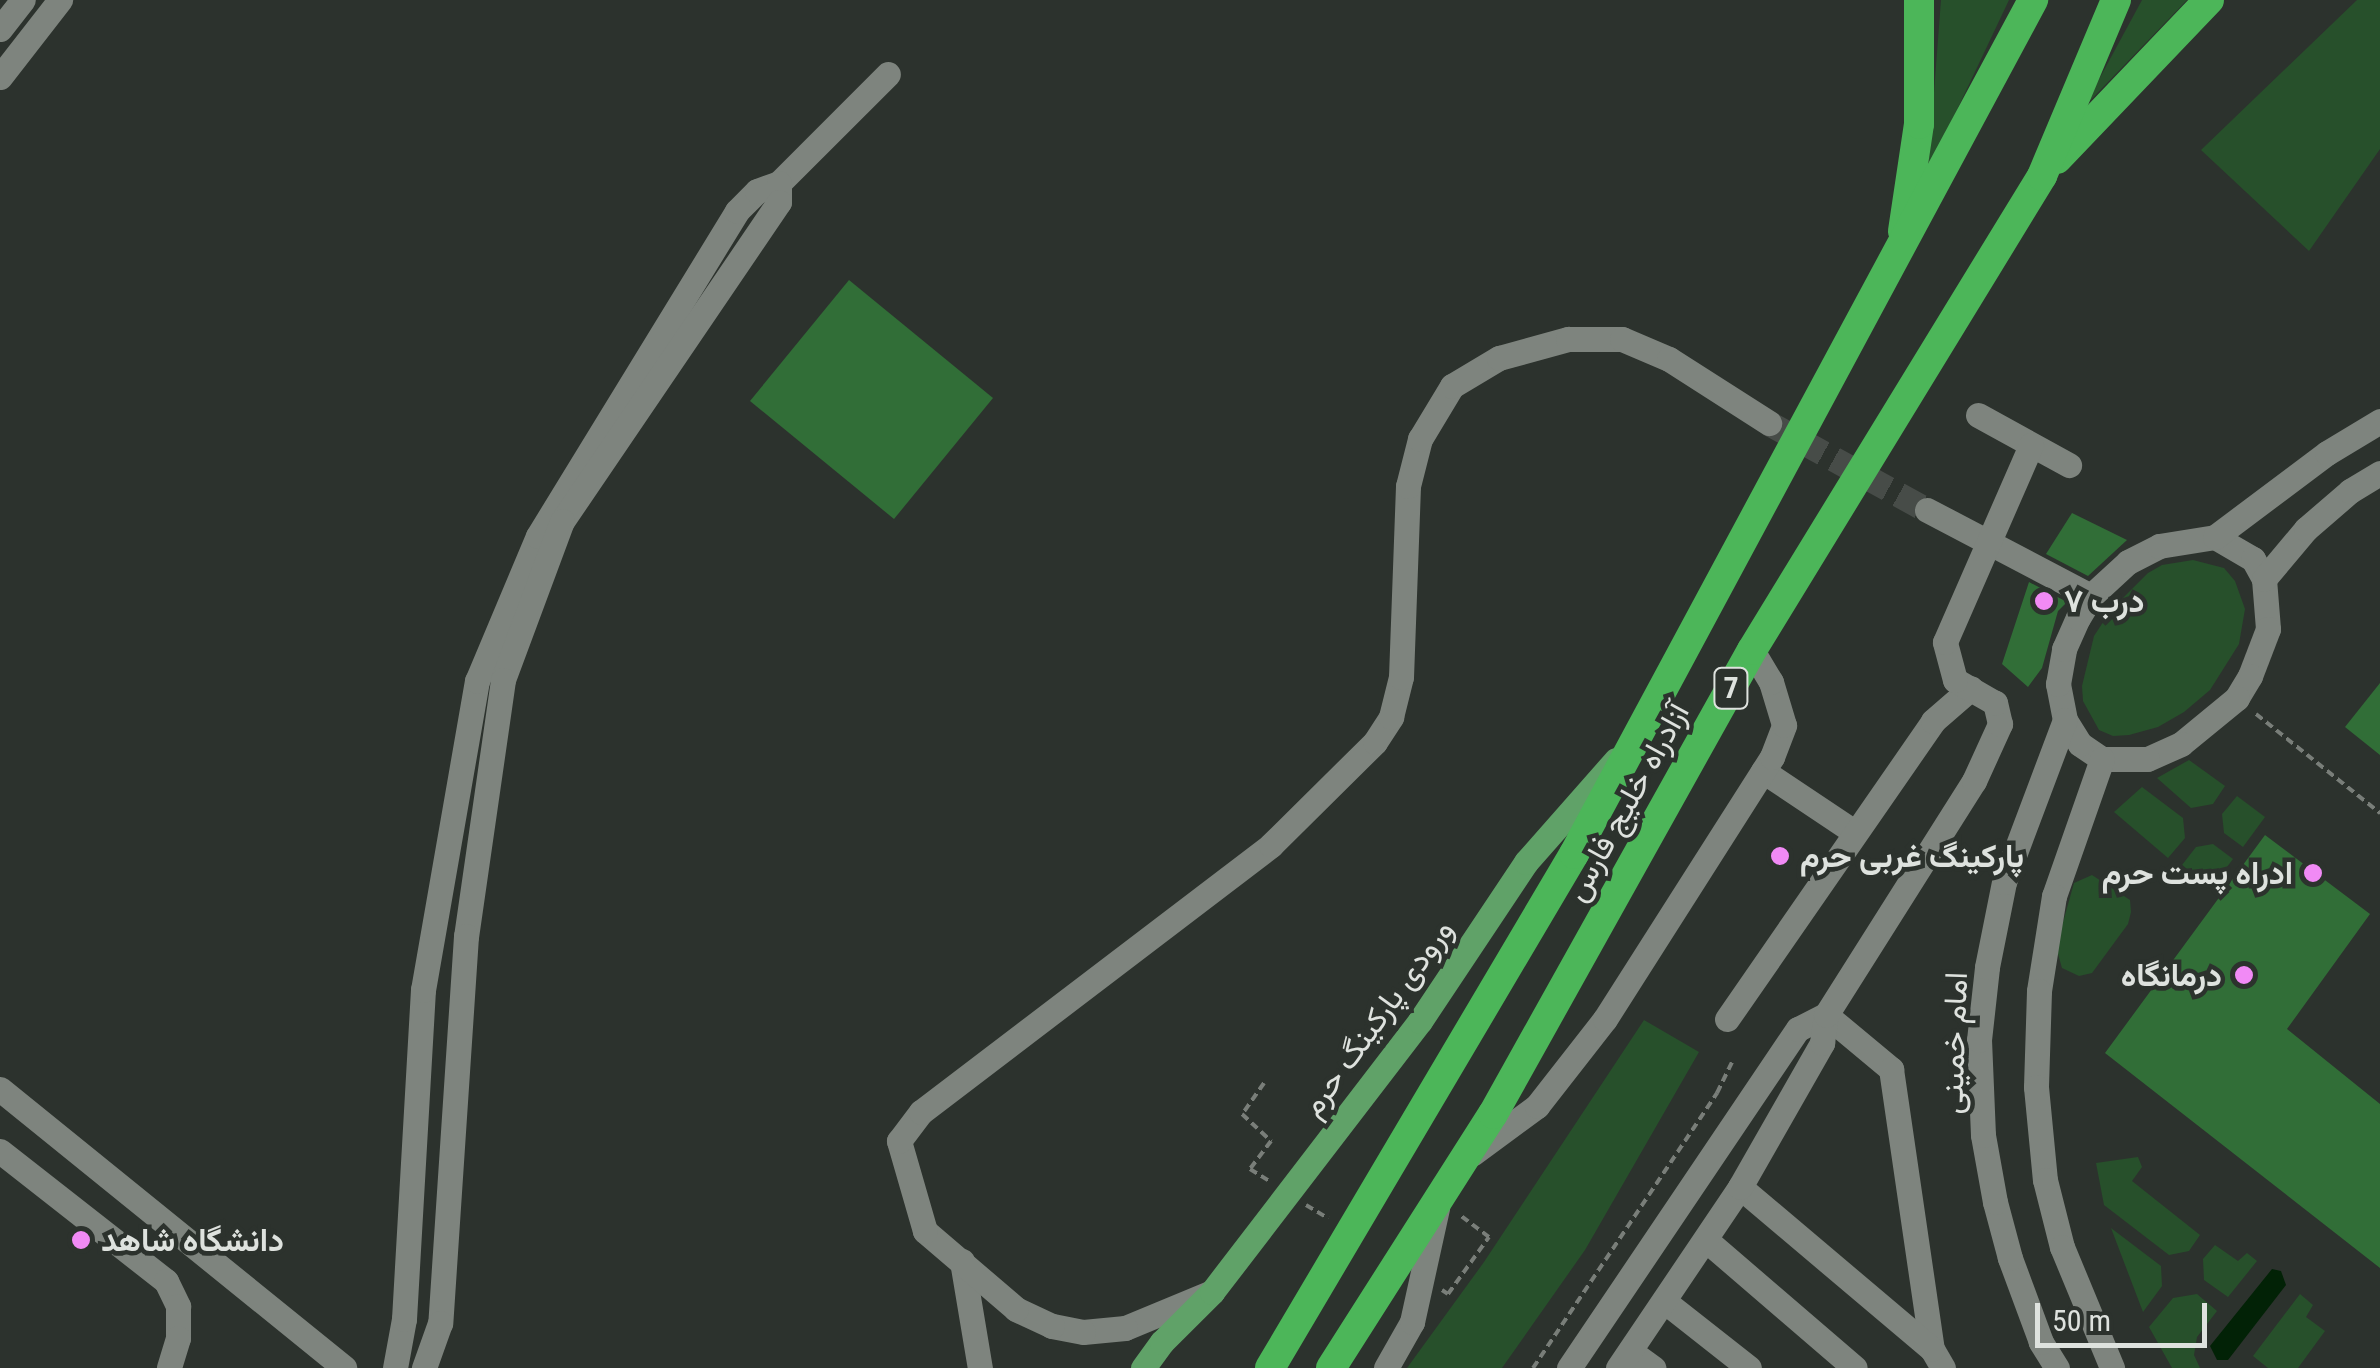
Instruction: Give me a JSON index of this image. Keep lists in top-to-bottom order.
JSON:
{
  "streets": {
    "highway": ["7", "آزادراه خلیج فارس"],
    "main road": ["ورودی پارکینگ حرم"],
    "street": ["امام خمینی"]
  },
  "crossings": [
    ["آزادراه خلیج فارس", "ورودی پارکینگ حرم"]
  ],
  "places": [
    "درب ۷",
    "پارکینگ غربی حرم",
    "ادراه پست حرم",
    "درمانگاه",
    "دانشگاه شاهد"
  ],
  "scale_bar": "50 m"
}
